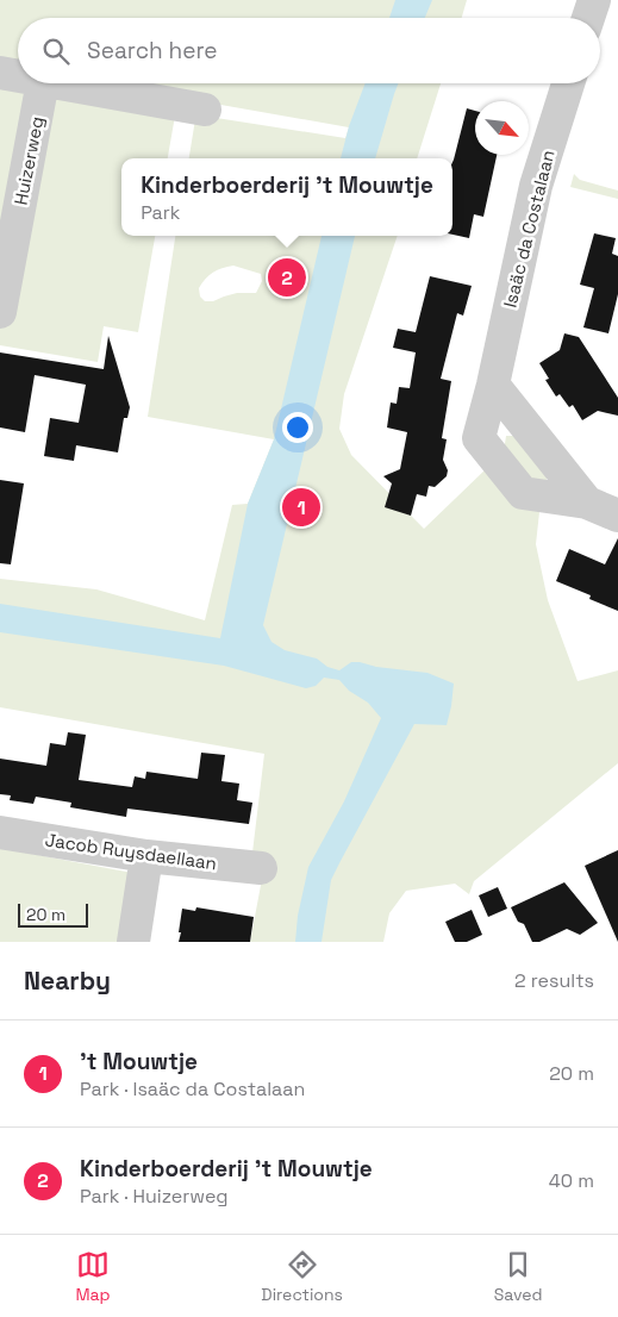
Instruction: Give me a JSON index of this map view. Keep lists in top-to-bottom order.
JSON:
{
  "streets": {
    "street": ["Huizerweg", "Isaäc da Costalaan", "Jacob Ruysdaellaan"]
  },
  "scale_bar": "20 m",
  "north": "bottom right",
  "page": {
    "search": "Search here",
    "popup": ["Kinderboerderij 't Mouwtje", "Park"],
    "pins": ["2", "1"],
    "scale": "20 m",
    "heading": ["Nearby", "2 results"],
    "list": [
      {
        "mark": "1",
        "name": "'t Mouwtje",
        "note": "Park · Isaäc da Costalaan",
        "value": "20 m"
      },
      {
        "mark": "2",
        "name": "Kinderboerderij 't Mouwtje",
        "note": "Park · Huizerweg",
        "value": "40 m"
      }
    ],
    "nav": ["Map", "Directions", "Saved"]
  }
}
